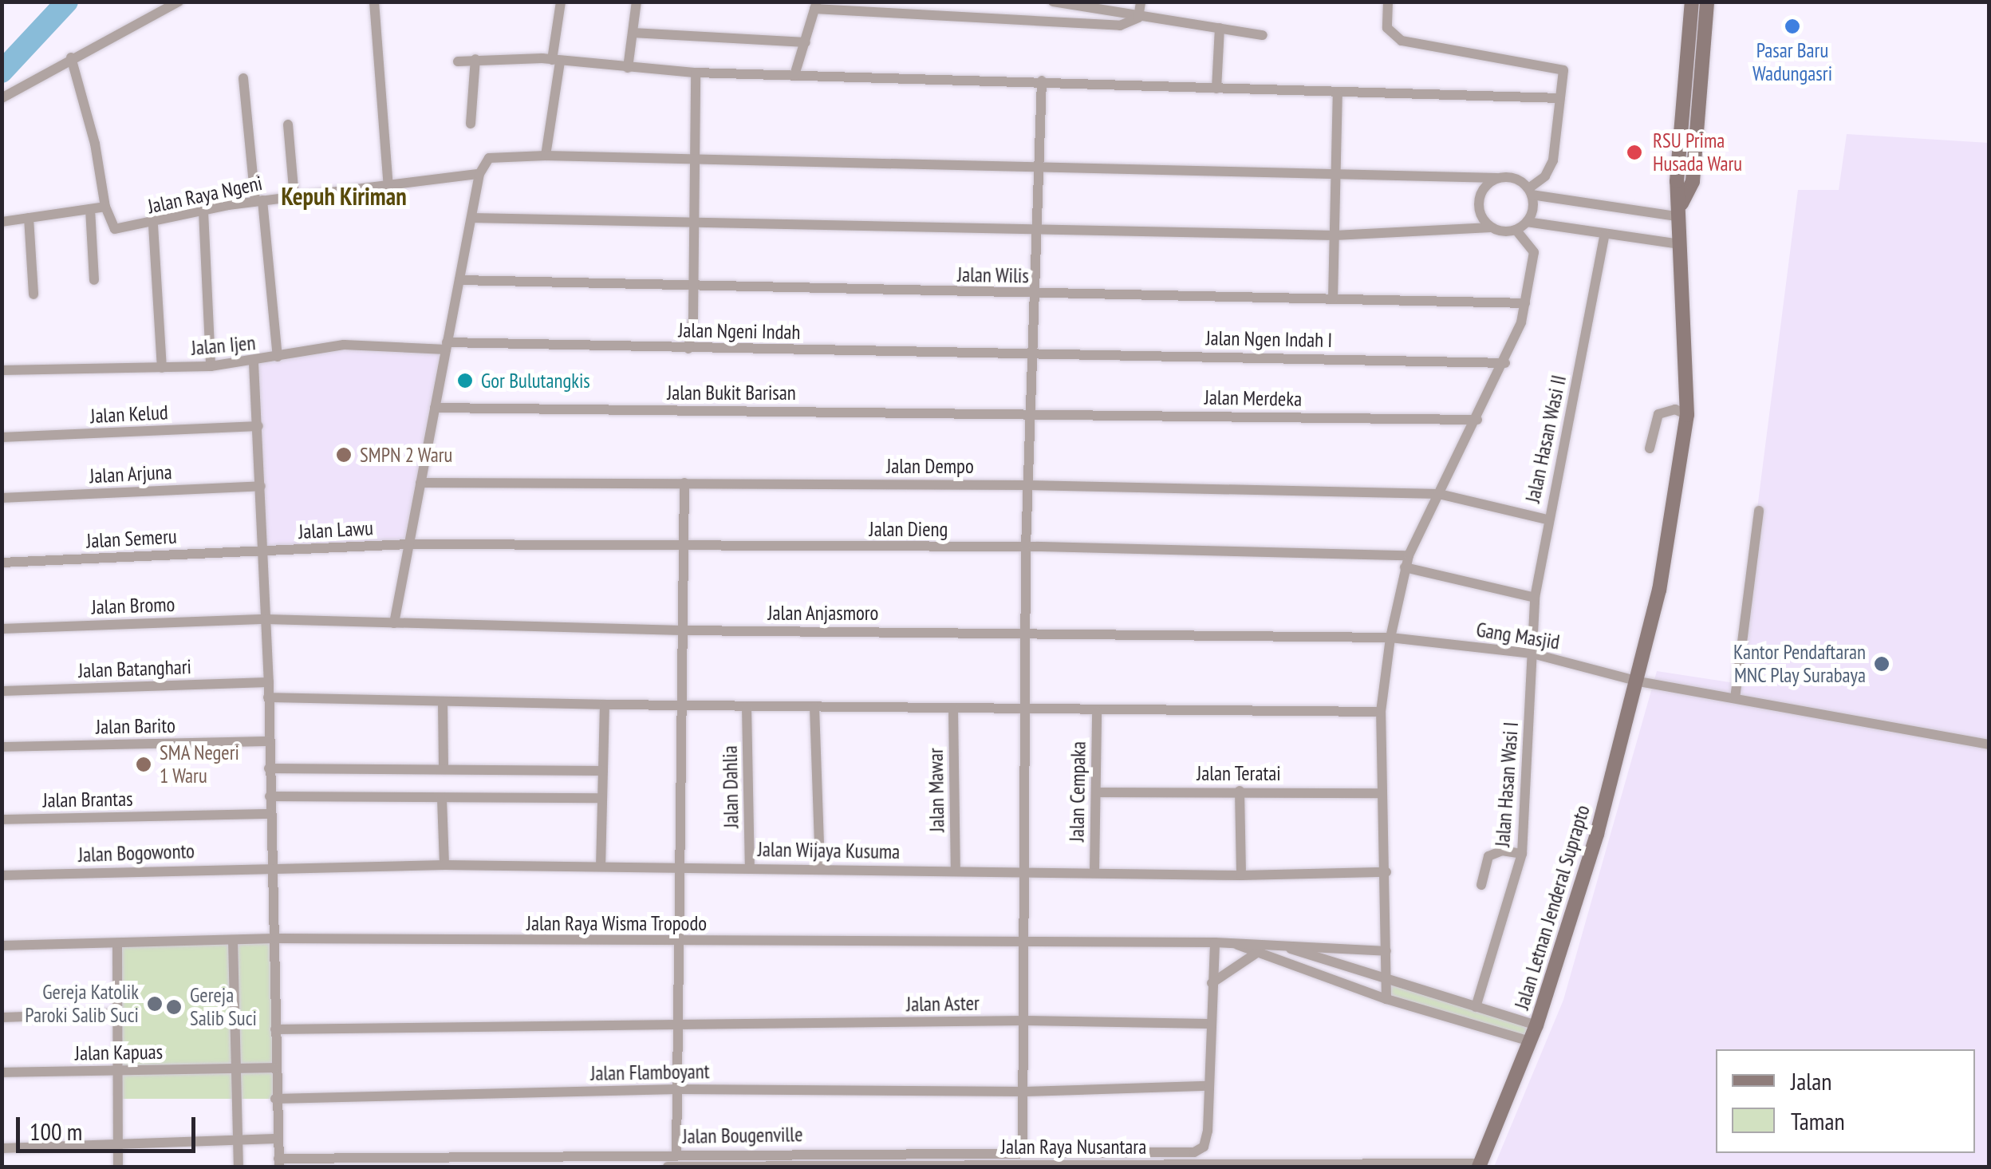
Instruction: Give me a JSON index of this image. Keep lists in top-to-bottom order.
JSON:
{
  "streets": {
    "main road": ["Jalan Letnan Jenderal Suprapto"],
    "street": [
      "Jalan Raya Ngeni",
      "Jalan Wilis",
      "Jalan Ngeni Indah",
      "Jalan Ngen Indah I",
      "Jalan Ijen",
      "Jalan Bukit Barisan",
      "Jalan Merdeka",
      "Jalan Kelud",
      "Jalan Hasan Wasi II",
      "Jalan Dempo",
      "Jalan Arjuna",
      "Jalan Dieng",
      "Jalan Lawu",
      "Jalan Semeru",
      "Jalan Bromo",
      "Jalan Anjasmoro",
      "Gang Masjid",
      "Jalan Batanghari",
      "Jalan Barito",
      "Jalan Teratai",
      "Jalan Hasan Wasi I",
      "Jalan Dahlia",
      "Jalan Mawar",
      "Jalan Cempaka",
      "Jalan Brantas",
      "Jalan Wijaya Kusuma",
      "Jalan Bogowonto",
      "Jalan Raya Wisma Tropodo",
      "Jalan Aster",
      "Jalan Kapuas",
      "Jalan Flamboyant",
      "Jalan Bougenville",
      "Jalan Raya Nusantara"
    ]
  },
  "crossings": [
    ["Jalan Ngeni Indah", "Jalan Ngen Indah I"],
    ["Jalan Ngeni Indah", "Jalan Ijen"],
    ["Jalan Bukit Barisan", "Jalan Merdeka"],
    ["Jalan Hasan Wasi II", "Jalan Dempo"],
    ["Jalan Hasan Wasi II", "Gang Masjid"],
    ["Jalan Hasan Wasi II", "Jalan Hasan Wasi I"],
    ["Jalan Dieng", "Jalan Lawu"],
    ["Jalan Lawu", "Jalan Semeru"],
    ["Jalan Bromo", "Jalan Anjasmoro"],
    ["Jalan Anjasmoro", "Gang Masjid"],
    ["Gang Masjid", "Jalan Hasan Wasi I"],
    ["Gang Masjid", "Jalan Letnan Jenderal Suprapto"],
    ["Jalan Teratai", "Jalan Cempaka"],
    ["Jalan Dahlia", "Jalan Wijaya Kusuma"],
    ["Jalan Mawar", "Jalan Wijaya Kusuma"],
    ["Jalan Cempaka", "Jalan Wijaya Kusuma"],
    ["Jalan Wijaya Kusuma", "Jalan Bogowonto"],
    ["Jalan Letnan Jenderal Suprapto", "Jalan Raya Nusantara"],
    ["Jalan Flamboyant", "Jalan Bougenville"]
  ],
  "districts": ["Kepuh Kiriman"],
  "places": [
    "Pasar Baru Wadungasri",
    "RSU Prima Husada Waru",
    "Gor Bulutangkis",
    "SMPN 2 Waru",
    "Kantor Pendaftaran MNC Play Surabaya",
    "SMA Negeri 1 Waru",
    "Gereja Katolik Paroki Salib Suci",
    "Gereja Salib Suci"
  ],
  "legend": ["Jalan", "Taman"],
  "scale_bar": "100 m"
}
